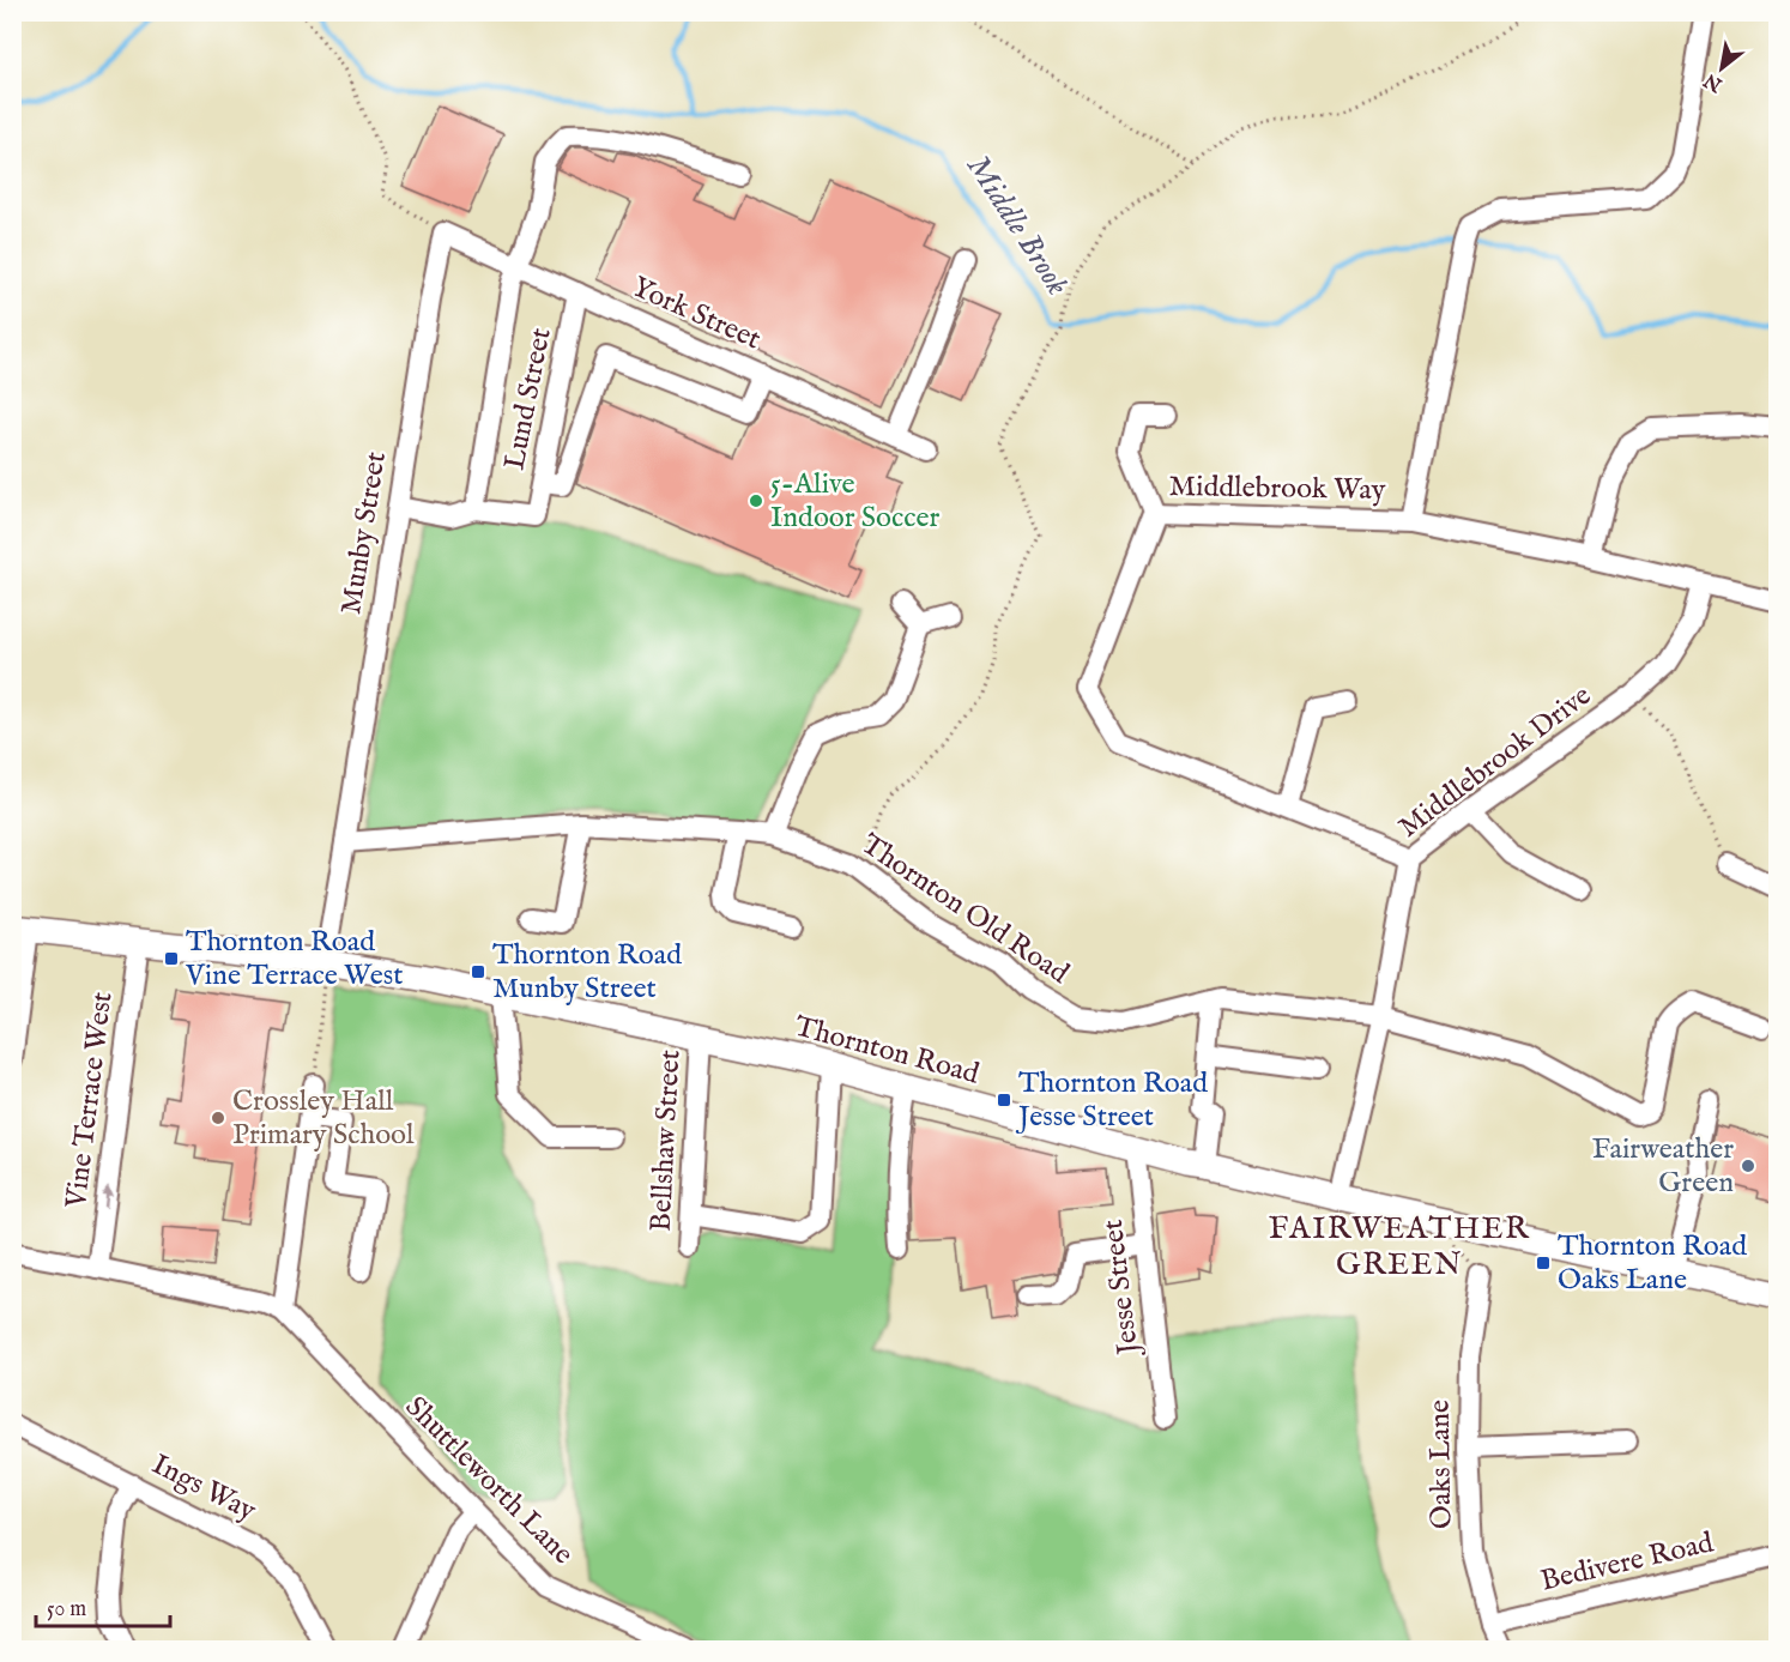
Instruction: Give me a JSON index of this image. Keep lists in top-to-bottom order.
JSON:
{
  "streets": {
    "main road": ["Thornton Road"],
    "street": [
      "York Street",
      "Lund Street",
      "Middlebrook Way",
      "Munby Street",
      "Middlebrook Drive",
      "Thornton Old Road",
      "Vine Terrace West",
      "Bellshaw Street",
      "Jesse Street",
      "Oaks Lane",
      "Shuttleworth Lane",
      "Ings Way",
      "Bedivere Road"
    ]
  },
  "crossings": [
    ["York Street", "Lund Street"],
    ["York Street", "Munby Street"],
    ["Middlebrook Way", "Middlebrook Drive"],
    ["Munby Street", "Thornton Old Road"],
    ["Middlebrook Drive", "Thornton Old Road"],
    ["Middlebrook Drive", "Thornton Road"],
    ["Thornton Road", "Vine Terrace West"],
    ["Thornton Road", "Bellshaw Street"],
    ["Thornton Road", "Jesse Street"],
    ["Vine Terrace West", "Shuttleworth Lane"],
    ["Oaks Lane", "Bedivere Road"]
  ],
  "districts": ["FAIRWEATHER GREEN"],
  "water": ["Middle Brook"],
  "places": {
    "other": ["5-Alive Indoor Soccer", "Crossley Hall Primary School", "Fairweather Green"],
    "transit": [
      "Thornton Road Vine Terrace West",
      "Thornton Road Munby Street",
      "Thornton Road Jesse Street",
      "Thornton Road Oaks Lane"
    ]
  },
  "scale_bar": "50 m",
  "north": "bottom left"
}
